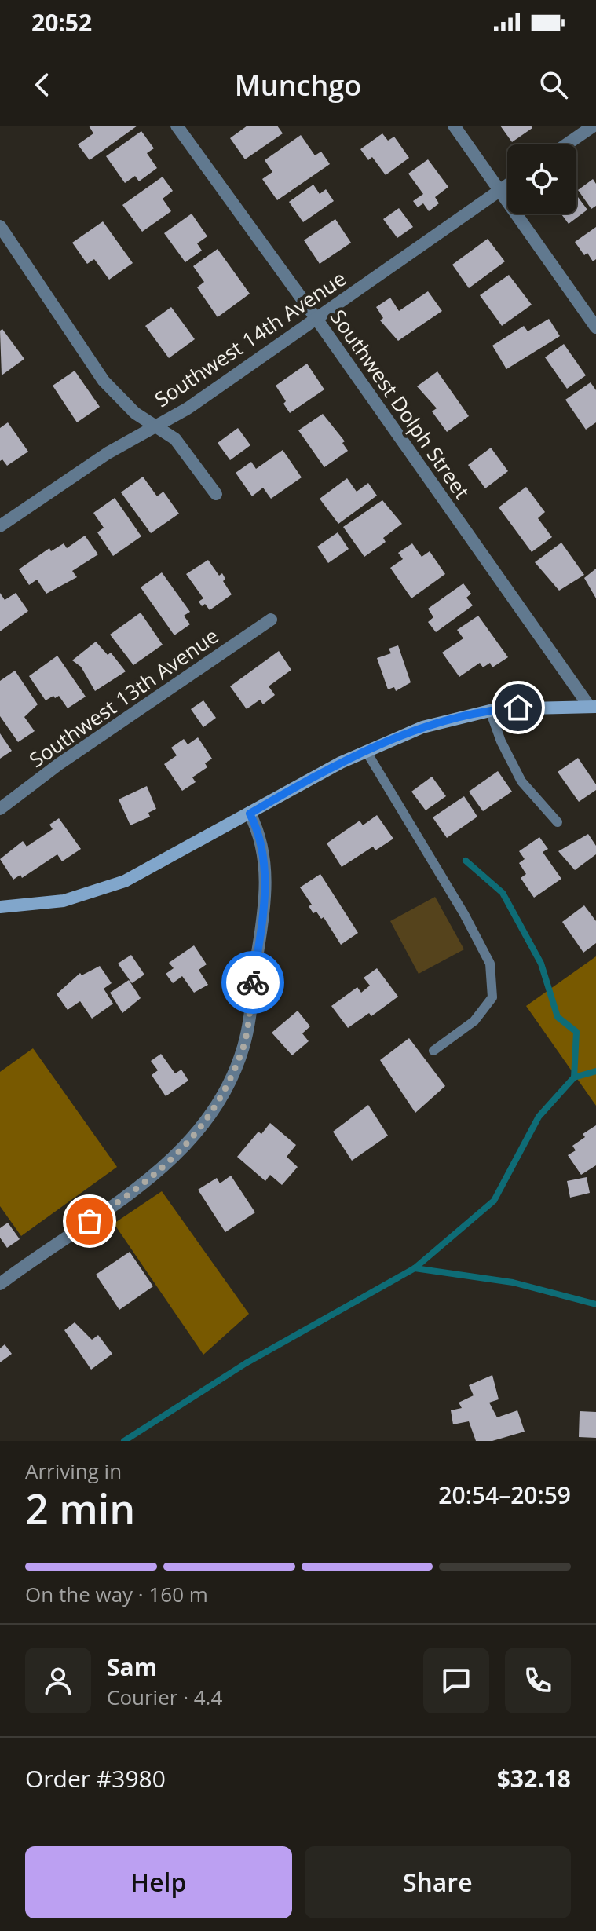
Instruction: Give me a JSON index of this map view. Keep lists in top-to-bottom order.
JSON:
{
  "streets": {
    "street": ["Southwest 14th Avenue", "Southwest Dolph Street", "Southwest 13th Avenue"]
  },
  "crossings": [
    ["Southwest 14th Avenue", "Southwest Dolph Street"]
  ],
  "page": {
    "status": "20:52",
    "header": "Munchgo",
    "heading": ["2 min", "Arriving in", "20:54–20:59"],
    "panel": [
      "Sam",
      "Courier · 4.4",
      "Order #3980",
      "$32.18"
    ],
    "bar": "On the way · 160 m",
    "buttons": ["Help", "Share"]
  }
}
